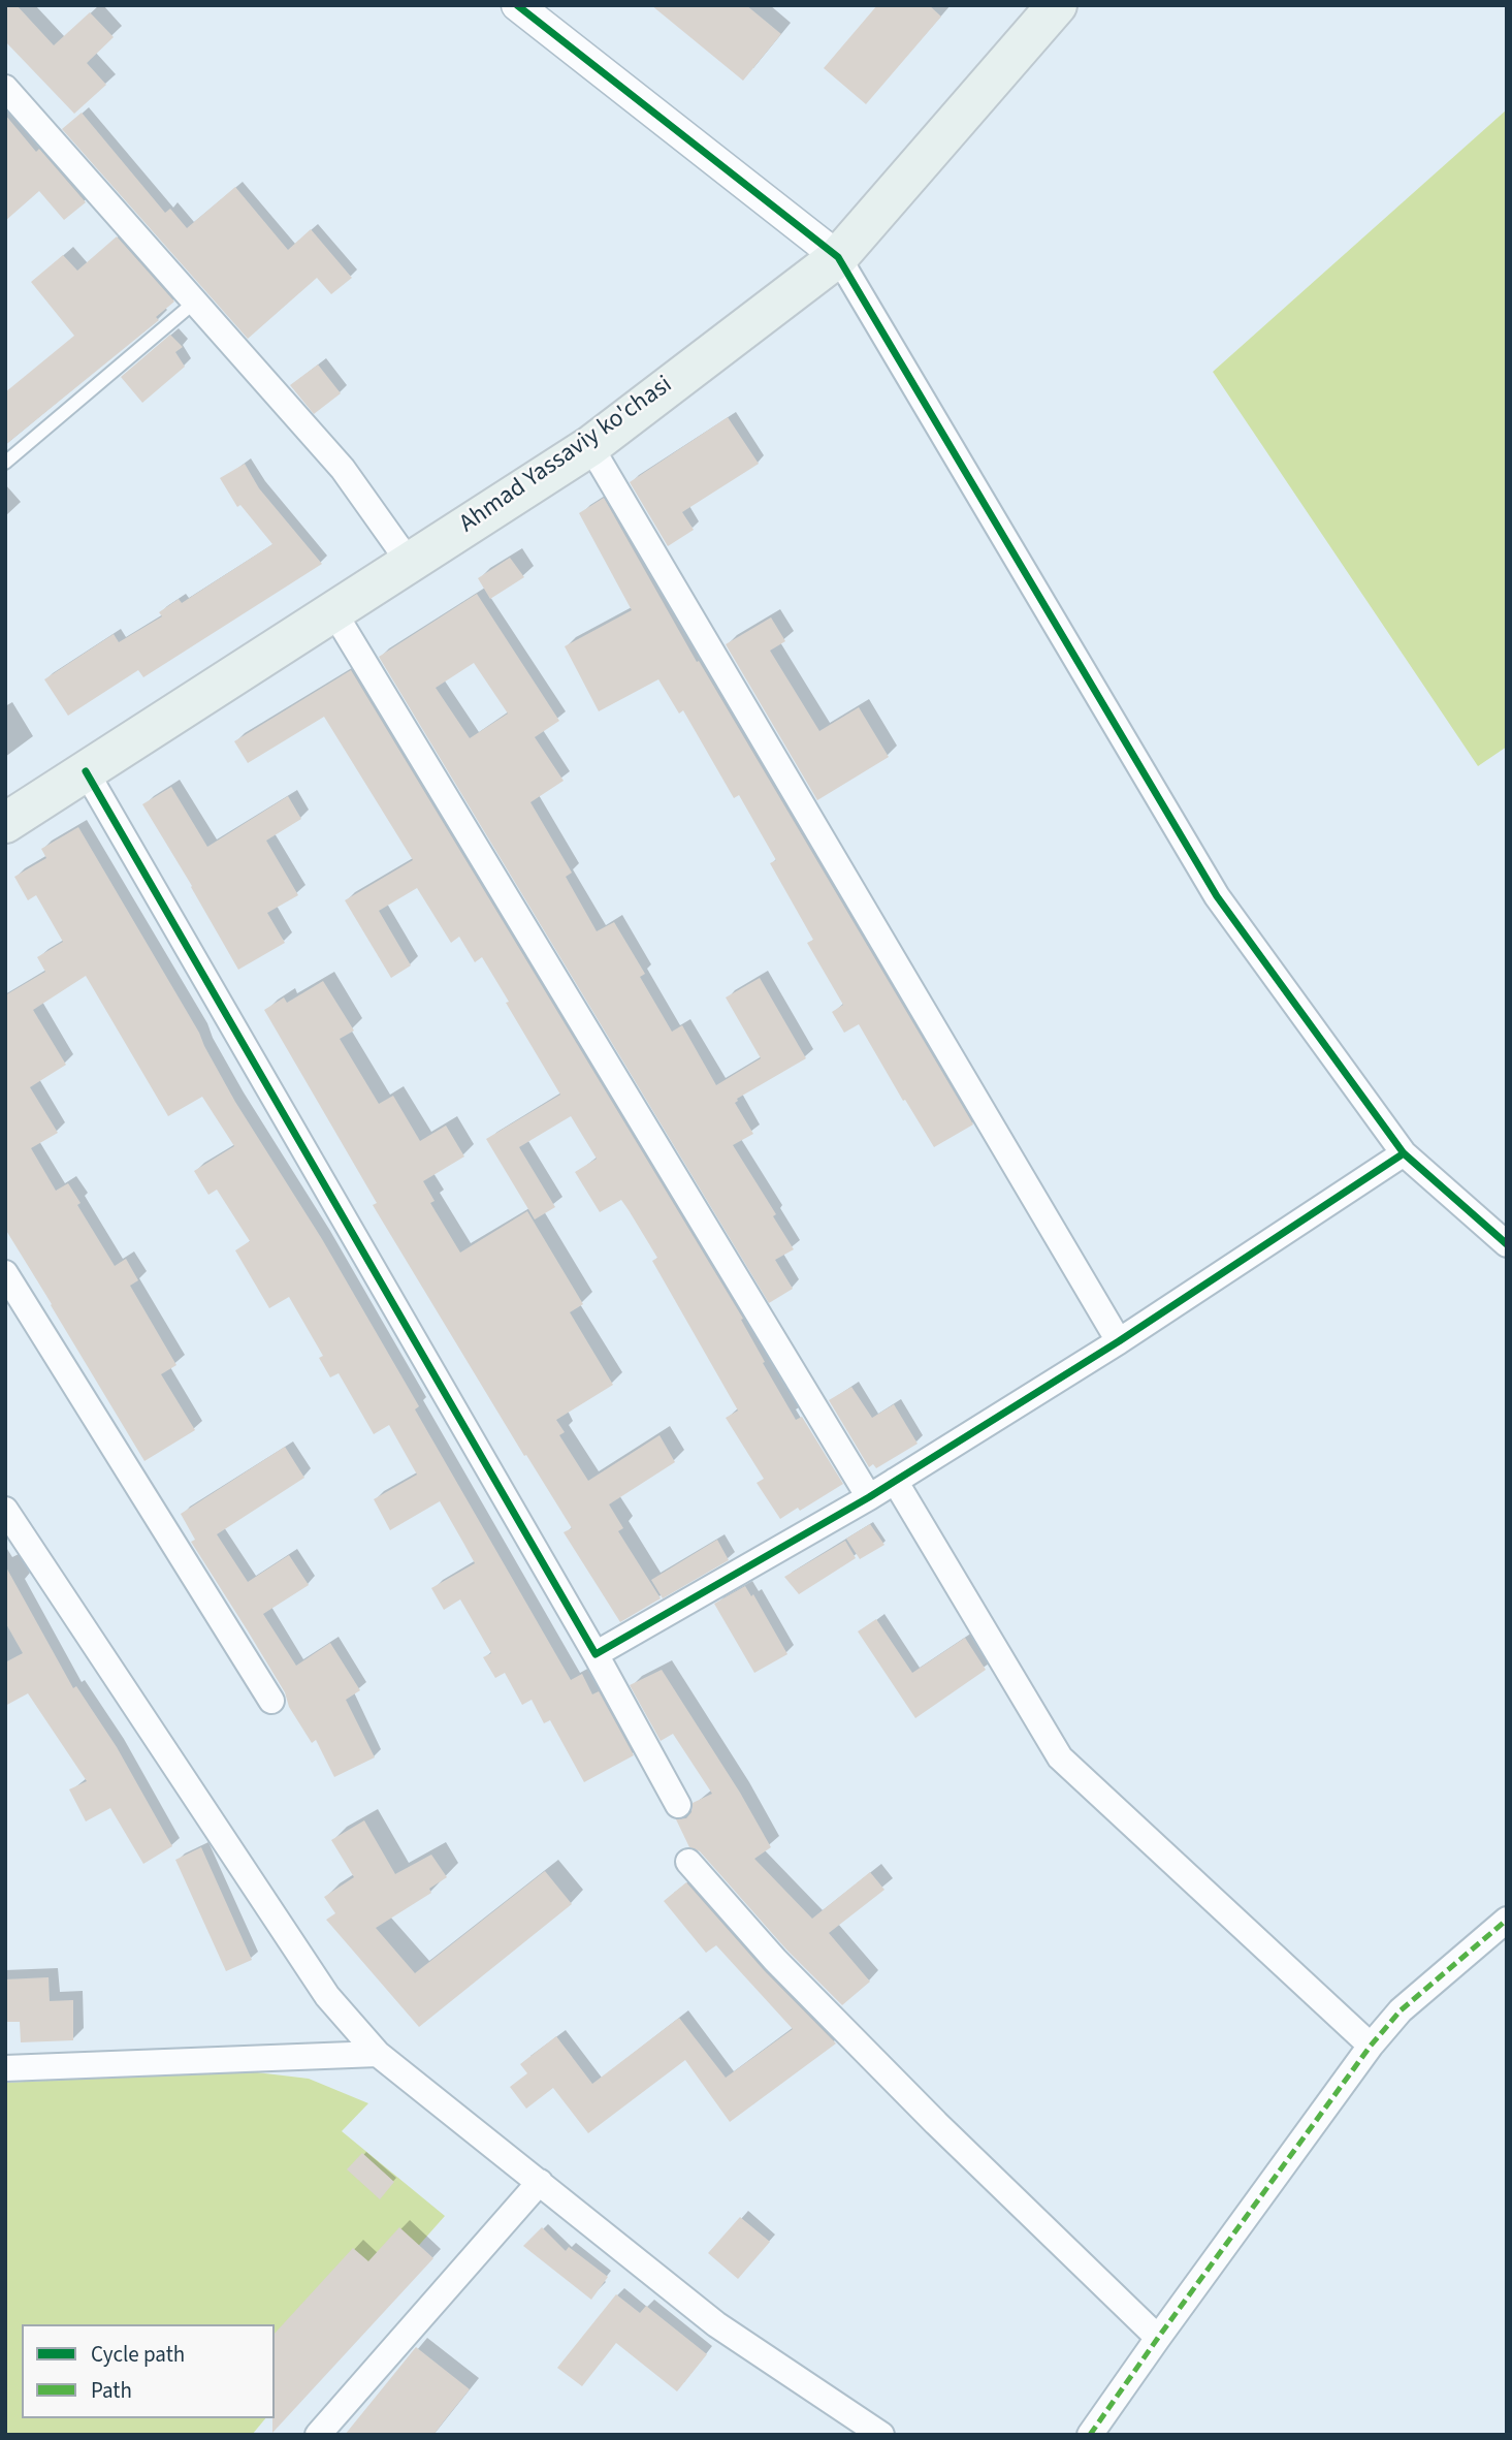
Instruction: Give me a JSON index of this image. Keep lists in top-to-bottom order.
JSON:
{
  "streets": {
    "main road": ["Ahmad Yassaviy ko'chasi"]
  },
  "legend": ["Cycle path", "Path"]
}
